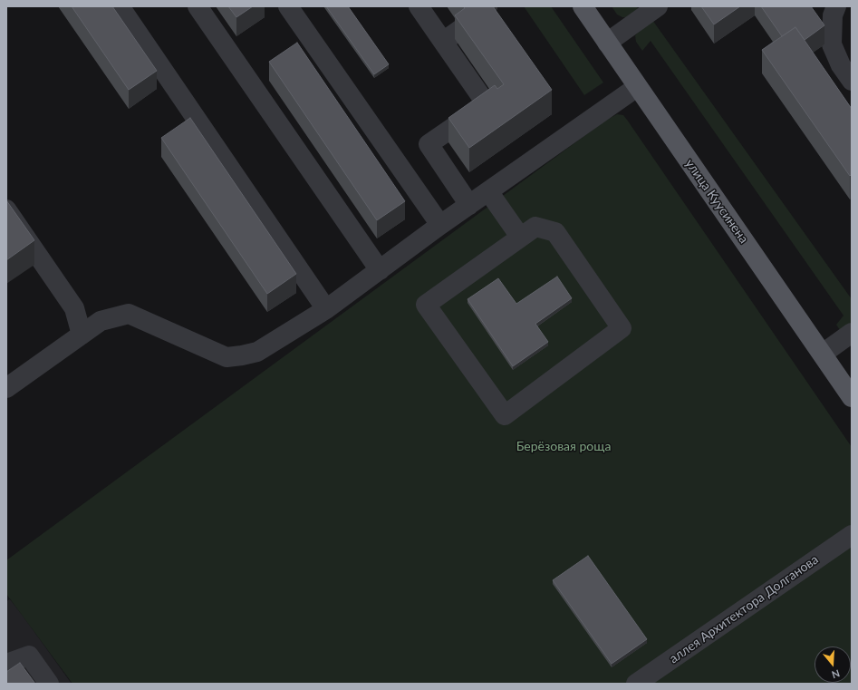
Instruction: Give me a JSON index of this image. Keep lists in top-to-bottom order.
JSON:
{
  "streets": {
    "main road": ["улица Куусинена"],
    "street": ["аллея Архитектора Долганова"]
  },
  "parks": ["Берёзовая роща"],
  "north": "bottom"
}
